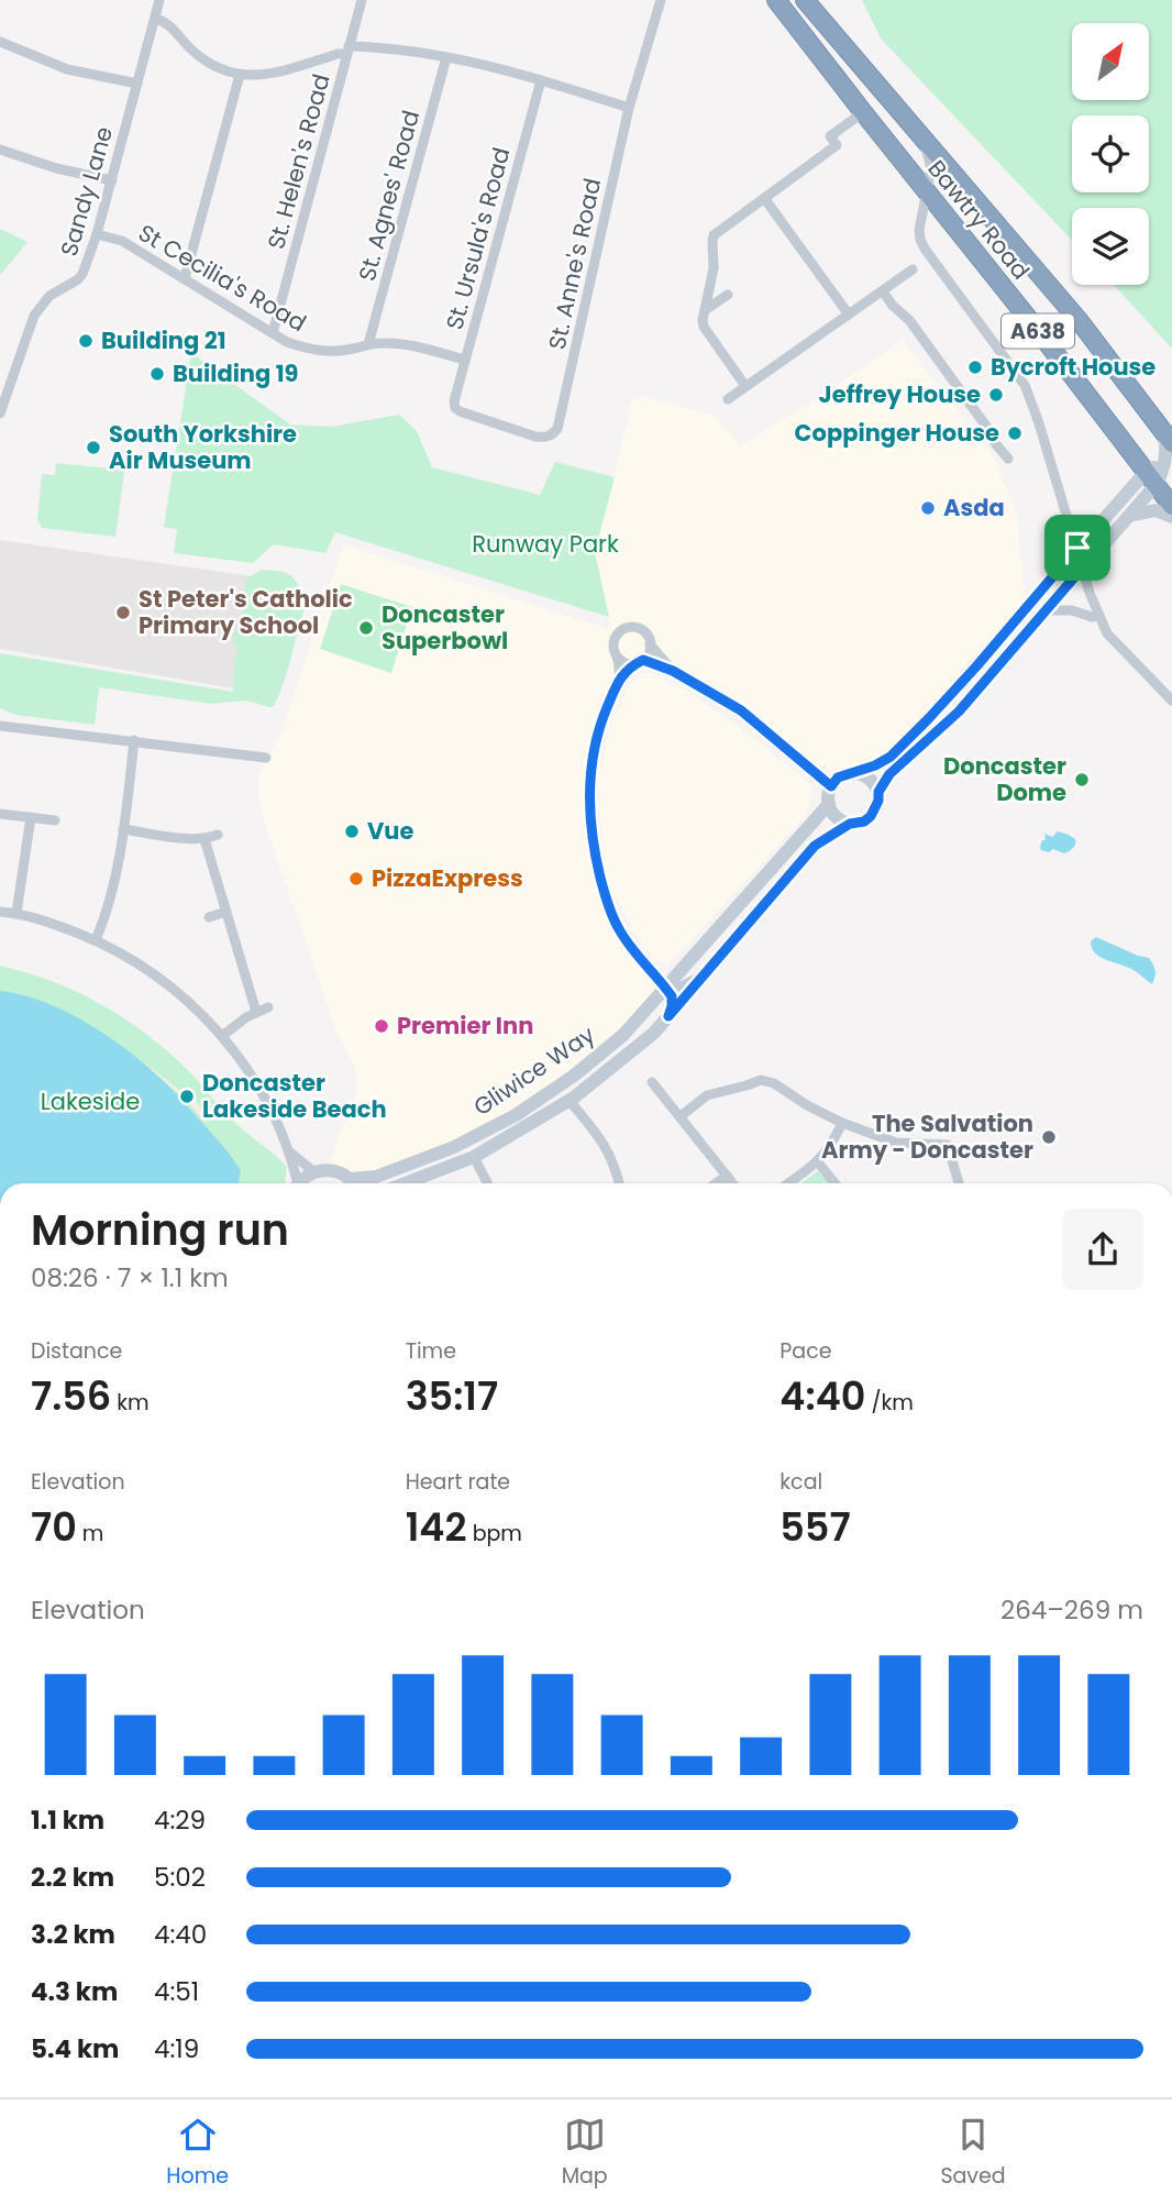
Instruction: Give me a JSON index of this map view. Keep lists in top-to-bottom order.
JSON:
{
  "streets": {
    "highway": ["Bawtry Road", "A638"],
    "street": [
      "St. Helen's Road",
      "Sandy Lane",
      "St. Agnes' Road",
      "St. Ursula's Road",
      "St. Anne's Road",
      "St Cecilia's Road",
      "Gliwice Way"
    ]
  },
  "crossings": [
    ["St. Helen's Road", "St Cecilia's Road"],
    ["Sandy Lane", "St Cecilia's Road"],
    ["St. Agnes' Road", "St Cecilia's Road"],
    ["St. Ursula's Road", "St. Anne's Road"],
    ["St. Ursula's Road", "St Cecilia's Road"]
  ],
  "parks": ["Runway Park", "Lakeside"],
  "places": [
    "Building 21",
    "Bycroft House",
    "Building 19",
    "Jeffrey House",
    "Coppinger House",
    "South Yorkshire Air Museum",
    "Asda",
    "St Peter's Catholic Primary School",
    "Doncaster Superbowl",
    "Doncaster Dome",
    "Vue",
    "PizzaExpress",
    "Premier Inn",
    "Doncaster Lakeside Beach",
    "The Salvation Army - Doncaster"
  ],
  "north": "top right",
  "page": {
    "heading": ["Morning run", "08:26 · 7 × 1.1 km"],
    "stats": [
      ["Distance", "7.56 km"],
      ["Time", "35:17"],
      ["Pace", "4:40 /km"],
      ["Elevation", "70 m"],
      ["Heart rate", "142 bpm"],
      ["kcal", "557"]
    ],
    "chart": ["Elevation", "264–269 m"],
    "list": [
      {
        "name": "1.1 km",
        "note": "4:29"
      },
      {
        "name": "2.2 km",
        "note": "5:02"
      },
      {
        "name": "3.2 km",
        "note": "4:40"
      },
      {
        "name": "4.3 km",
        "note": "4:51"
      },
      {
        "name": "5.4 km",
        "note": "4:19"
      }
    ],
    "tabs": ["Home", "Map", "Saved"]
  }
}
